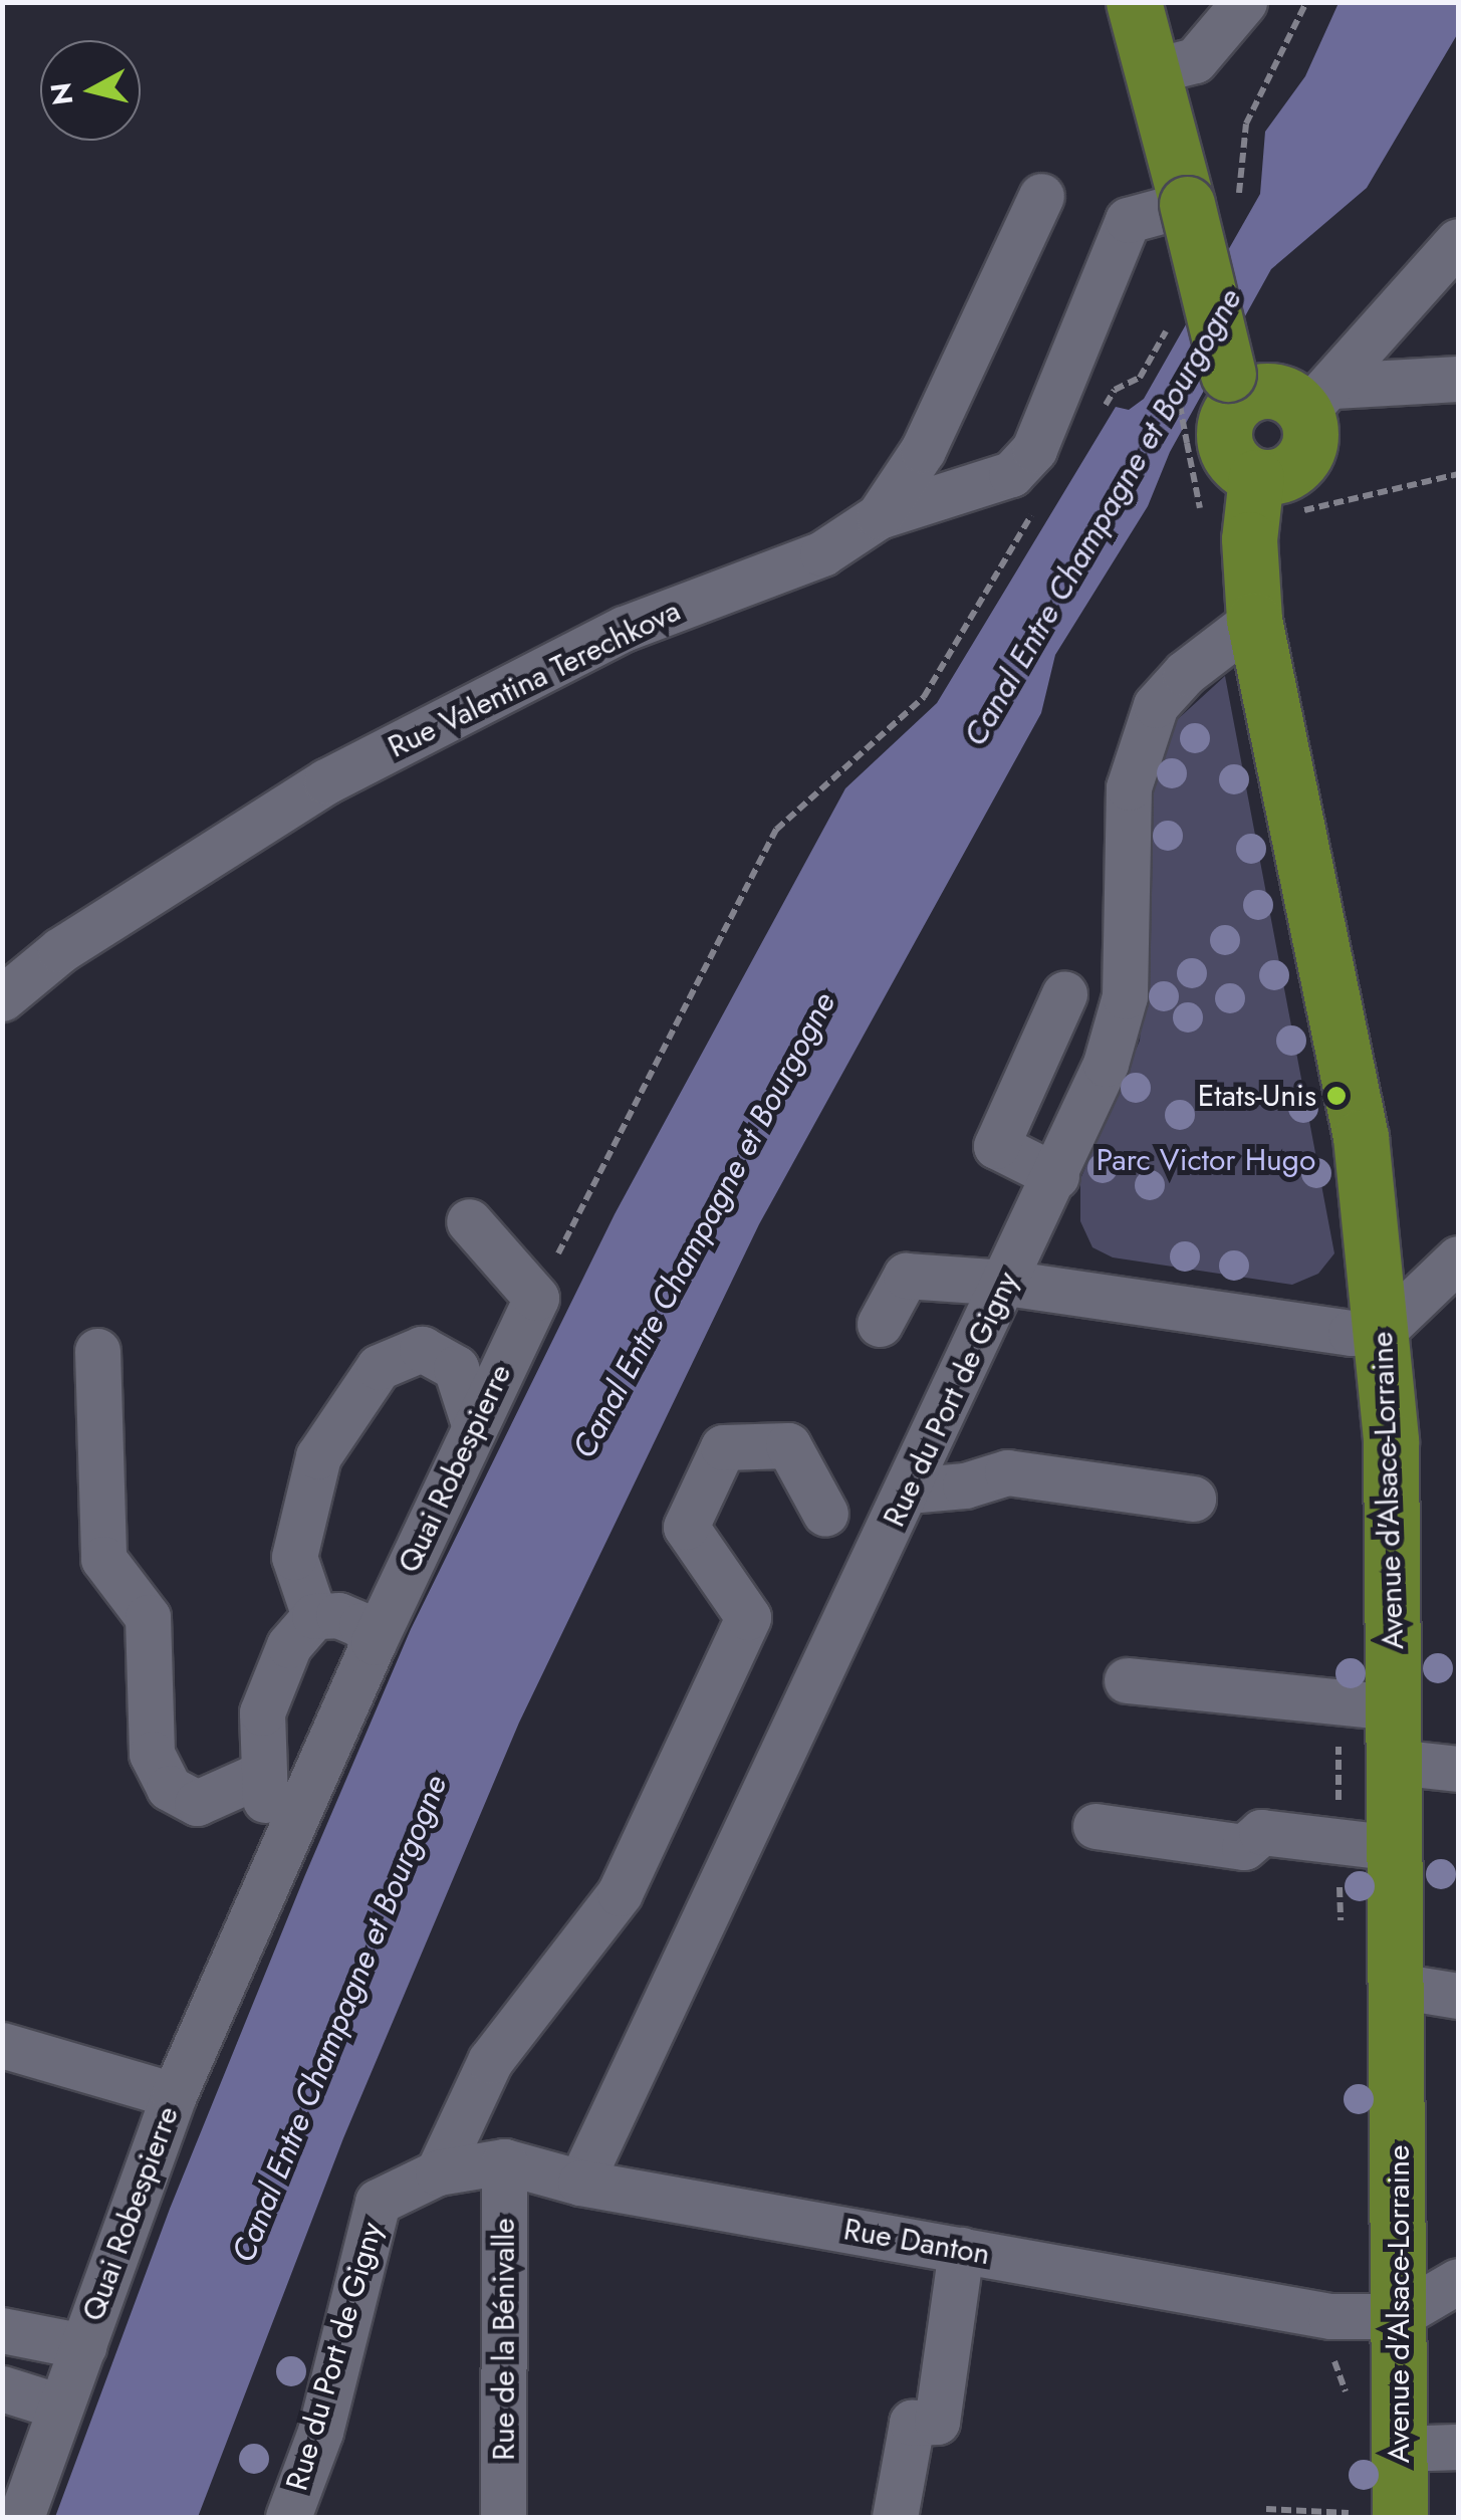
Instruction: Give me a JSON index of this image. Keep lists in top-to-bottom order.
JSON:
{
  "streets": {
    "main road": ["Avenue d'Alsace-Lorraine"],
    "street": [
      "Rue Valentina Terechkova",
      "Rue du Port de Gigny",
      "Quai Robespierre",
      "Rue Danton",
      "Rue de la Bénivalle"
    ]
  },
  "crossings": [
    ["Rue du Port de Gigny", "Avenue d'Alsace-Lorraine"],
    ["Rue du Port de Gigny", "Rue Danton"],
    ["Avenue d'Alsace-Lorraine", "Rue Danton"],
    ["Rue Danton", "Rue de la Bénivalle"]
  ],
  "water": ["Canal Entre Champagne et Bourgogne"],
  "parks": ["Parc Victor Hugo"],
  "places": ["Etats-Unis"],
  "north": "left"
}
